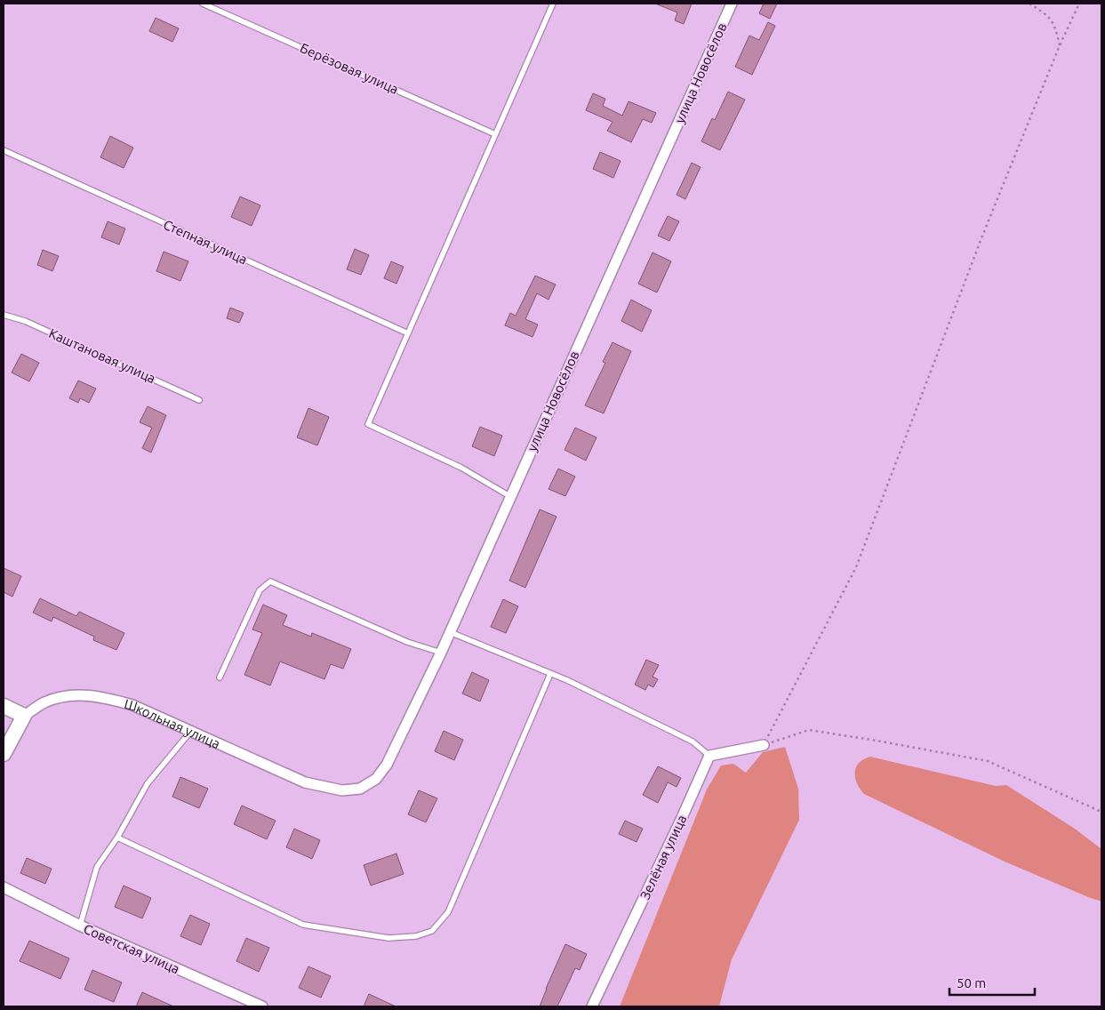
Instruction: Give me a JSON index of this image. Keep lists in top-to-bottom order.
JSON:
{
  "streets": {
    "street": [
      "улица Новосёлов",
      "Школьная улица",
      "Зелёная улица",
      "Советская улица"
    ],
    "lane": ["Берёзовая улица", "Степная улица", "Каштановая улица"]
  },
  "crossings": [
    ["улица Новосёлов", "Школьная улица"]
  ],
  "scale_bar": "50 m"
}
